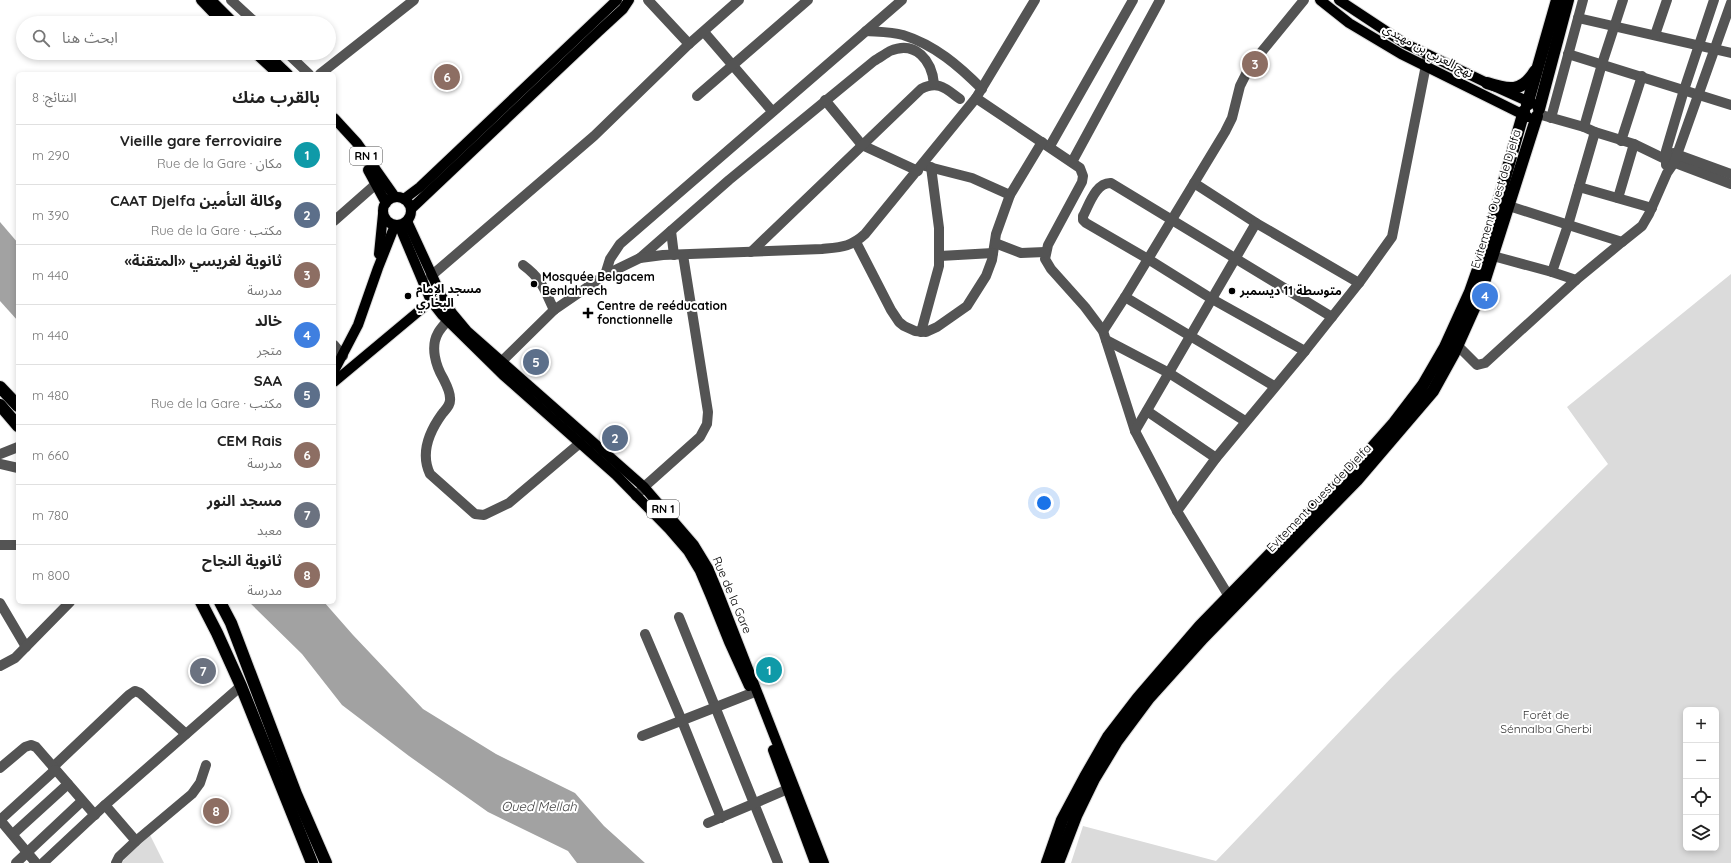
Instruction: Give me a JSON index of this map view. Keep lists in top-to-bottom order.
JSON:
{
  "streets": {
    "highway": ["Evitement Ouest de Djelfa"],
    "main road": ["نهج العربي بن مهيدي", "RN 1", "Rue de la Gare"]
  },
  "crossings": [
    ["نهج العربي بن مهيدي", "Evitement Ouest de Djelfa"],
    ["RN 1", "Rue de la Gare"]
  ],
  "water": ["Oued Mellah"],
  "parks": ["Forêt de Sénnalba Gherbi"],
  "places": {
    "other": ["Mosquée Belgacem Benlahrech", "متوسطة 11 ديسمبر", "مسجد الإمام البخاري"],
    "health": ["Centre de reéducation fonctionnelle"]
  },
  "page": {
    "search": "ابحث هنا",
    "pins": [
      "3",
      "6",
      "4",
      "5",
      "2",
      "1",
      "7",
      "8"
    ],
    "heading": ["بالقرب منك", "النتائج: 8"],
    "list": [
      {
        "mark": "1",
        "name": "Vieille gare ferroviaire",
        "note": "مكان · Rue de la Gare",
        "value": "290 m"
      },
      {
        "mark": "2",
        "name": "وكالة التأمين CAAT Djelfa",
        "note": "مكتب · Rue de la Gare",
        "value": "390 m"
      },
      {
        "mark": "3",
        "name": "ثانوية لغريسي «المتقنة»",
        "note": "مدرسة",
        "value": "440 m"
      },
      {
        "mark": "4",
        "name": "خالد",
        "note": "متجر",
        "value": "440 m"
      },
      {
        "mark": "5",
        "name": "SAA",
        "note": "مكتب · Rue de la Gare",
        "value": "480 m"
      },
      {
        "mark": "6",
        "name": "CEM Rais",
        "note": "مدرسة",
        "value": "660 m"
      },
      {
        "mark": "7",
        "name": "مسجد النور",
        "note": "معبد",
        "value": "780 m"
      },
      {
        "mark": "8",
        "name": "ثانوية النجاح",
        "note": "مدرسة",
        "value": "800 m"
      }
    ],
    "map_buttons": ["+", "−"]
  }
}
